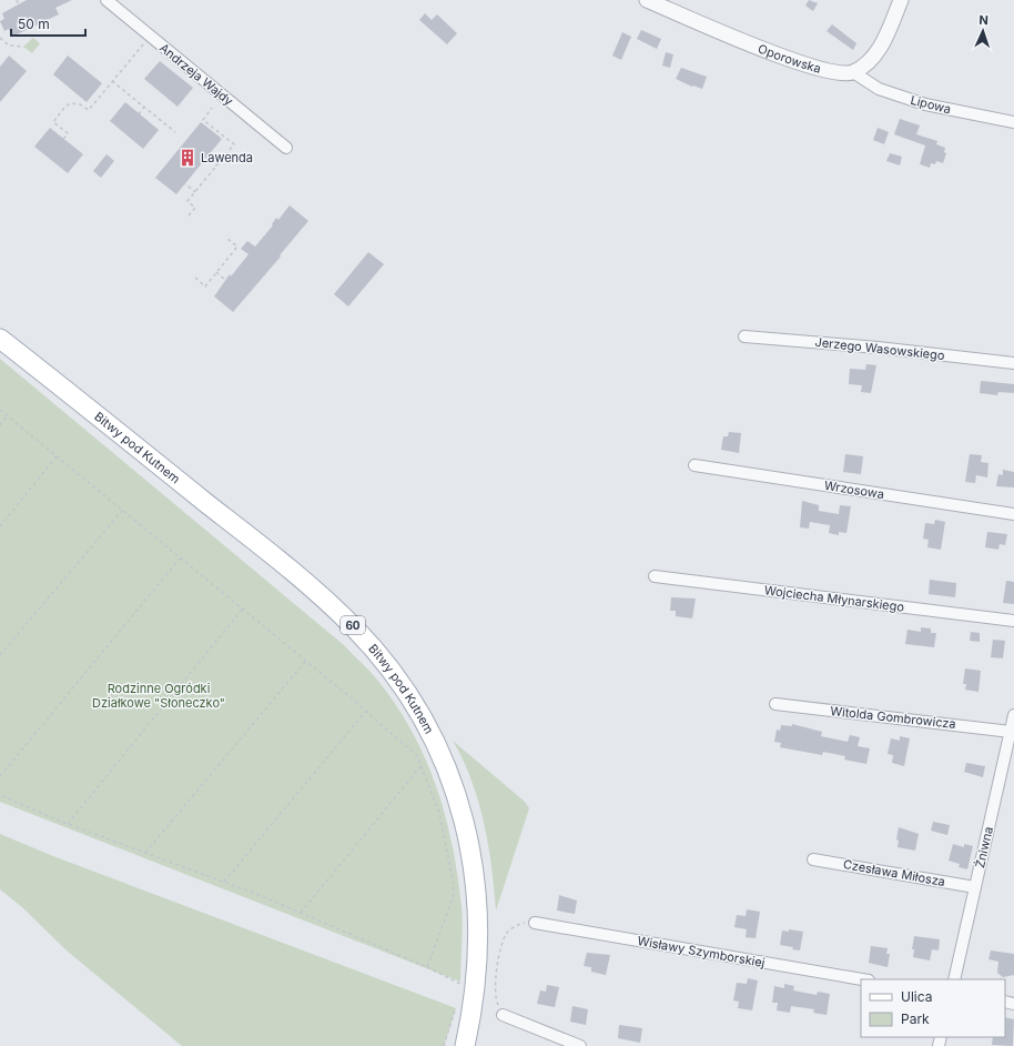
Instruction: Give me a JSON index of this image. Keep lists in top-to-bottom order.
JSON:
{
  "streets": {
    "main road": ["Bitwy pod Kutnem", "60"],
    "street": [
      "Oporowska",
      "Andrzeja Wajdy",
      "Lipowa",
      "Jerzego Wasowskiego",
      "Wrzosowa",
      "Wojciecha Młynarskiego",
      "Witolda Gombrowicza",
      "Żniwna",
      "Czesława Miłosza",
      "Wisławy Szymborskiej"
    ]
  },
  "crossings": [
    ["Oporowska", "Lipowa"],
    ["Witolda Gombrowicza", "Żniwna"],
    ["Żniwna", "Czesława Miłosza"]
  ],
  "parks": ["Rodzinne Ogródki Działkowe \"Słoneczko\""],
  "places": {
    "building": ["Lawenda"]
  },
  "legend": ["Ulica", "Park"],
  "scale_bar": "50 m",
  "north": "top"
}
